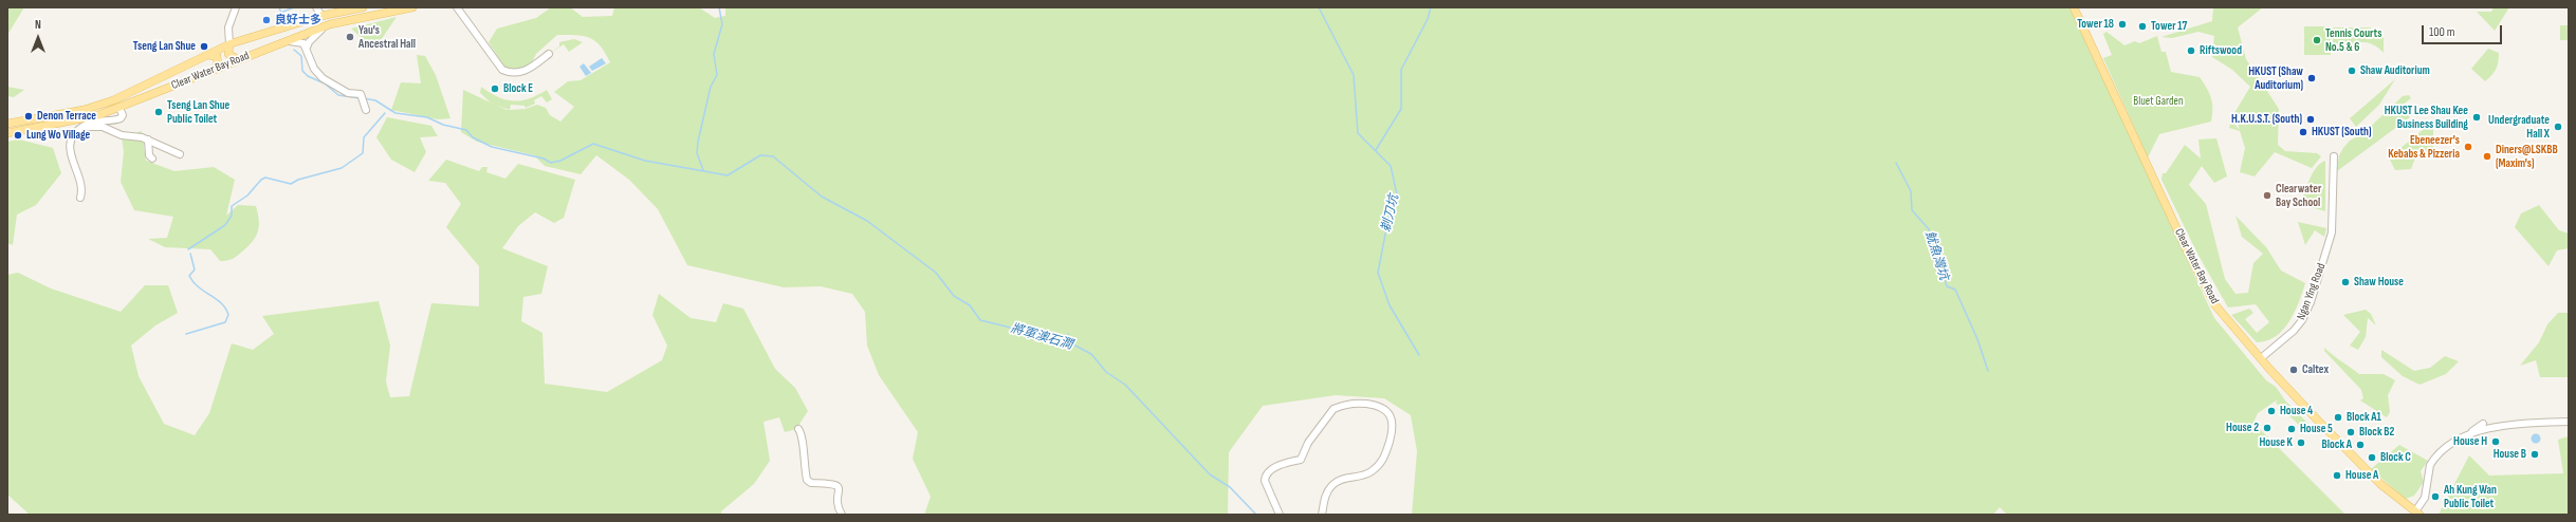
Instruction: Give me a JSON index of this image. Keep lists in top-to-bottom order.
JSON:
{
  "streets": {
    "main road": ["Clear Water Bay Road"],
    "street": ["Ngan Ying Road"]
  },
  "crossings": [
    ["Clear Water Bay Road", "Ngan Ying Road"]
  ],
  "water": ["剃刀坑", "魷魚灣坑", "將軍澳石澗"],
  "parks": ["Bluet Garden"],
  "places": [
    "良好士多",
    "Tower 18",
    "Tower 17",
    "Yau's Ancestral Hall",
    "Tennis Courts No.5 & 6",
    "Tseng Lan Shue",
    "Riftswood",
    "Shaw Auditorium",
    "HKUST (Shaw Auditorium)",
    "Block E",
    "Tseng Lan Shue Public Toilet",
    "Denon Terrace",
    "HKUST Lee Shau Kee Business Building",
    "H.K.U.S.T. (South)",
    "Undergraduate Hall X",
    "HKUST (South)",
    "Lung Wo Village",
    "Ebeneezer's Kebabs & Pizzeria",
    "Diners@LSKBB (Maxim's)",
    "Clearwater Bay School",
    "Shaw House",
    "Caltex",
    "House 4",
    "Block A1",
    "House 2",
    "House 5",
    "Block B2",
    "House H",
    "House K",
    "Block A",
    "House B",
    "Block C",
    "House A",
    "Ah Kung Wan Public Toilet"
  ],
  "scale_bar": "100 m",
  "north": "top"
}
